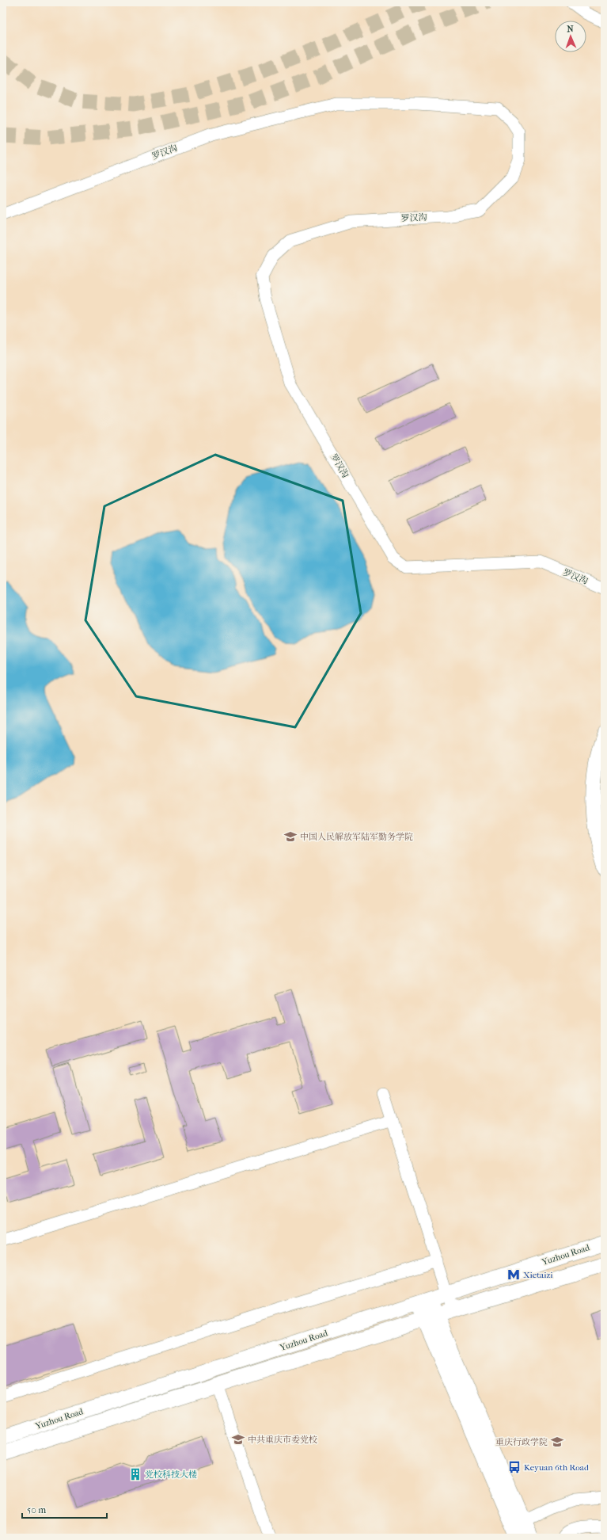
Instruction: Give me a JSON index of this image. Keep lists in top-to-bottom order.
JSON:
{
  "streets": {
    "main road": ["Yuzhou Road"],
    "street": ["罗汉沟"]
  },
  "places": {
    "school or university": ["中国人民解放军陆军勤务学院", "中共重庆市委党校", "重庆行政学院"],
    "metro station": ["Xietaizi"],
    "bus stop": ["Keyuan 6th Road"],
    "building": ["党校科技大楼"]
  },
  "scale_bar": "50 m",
  "north": "top"
}
